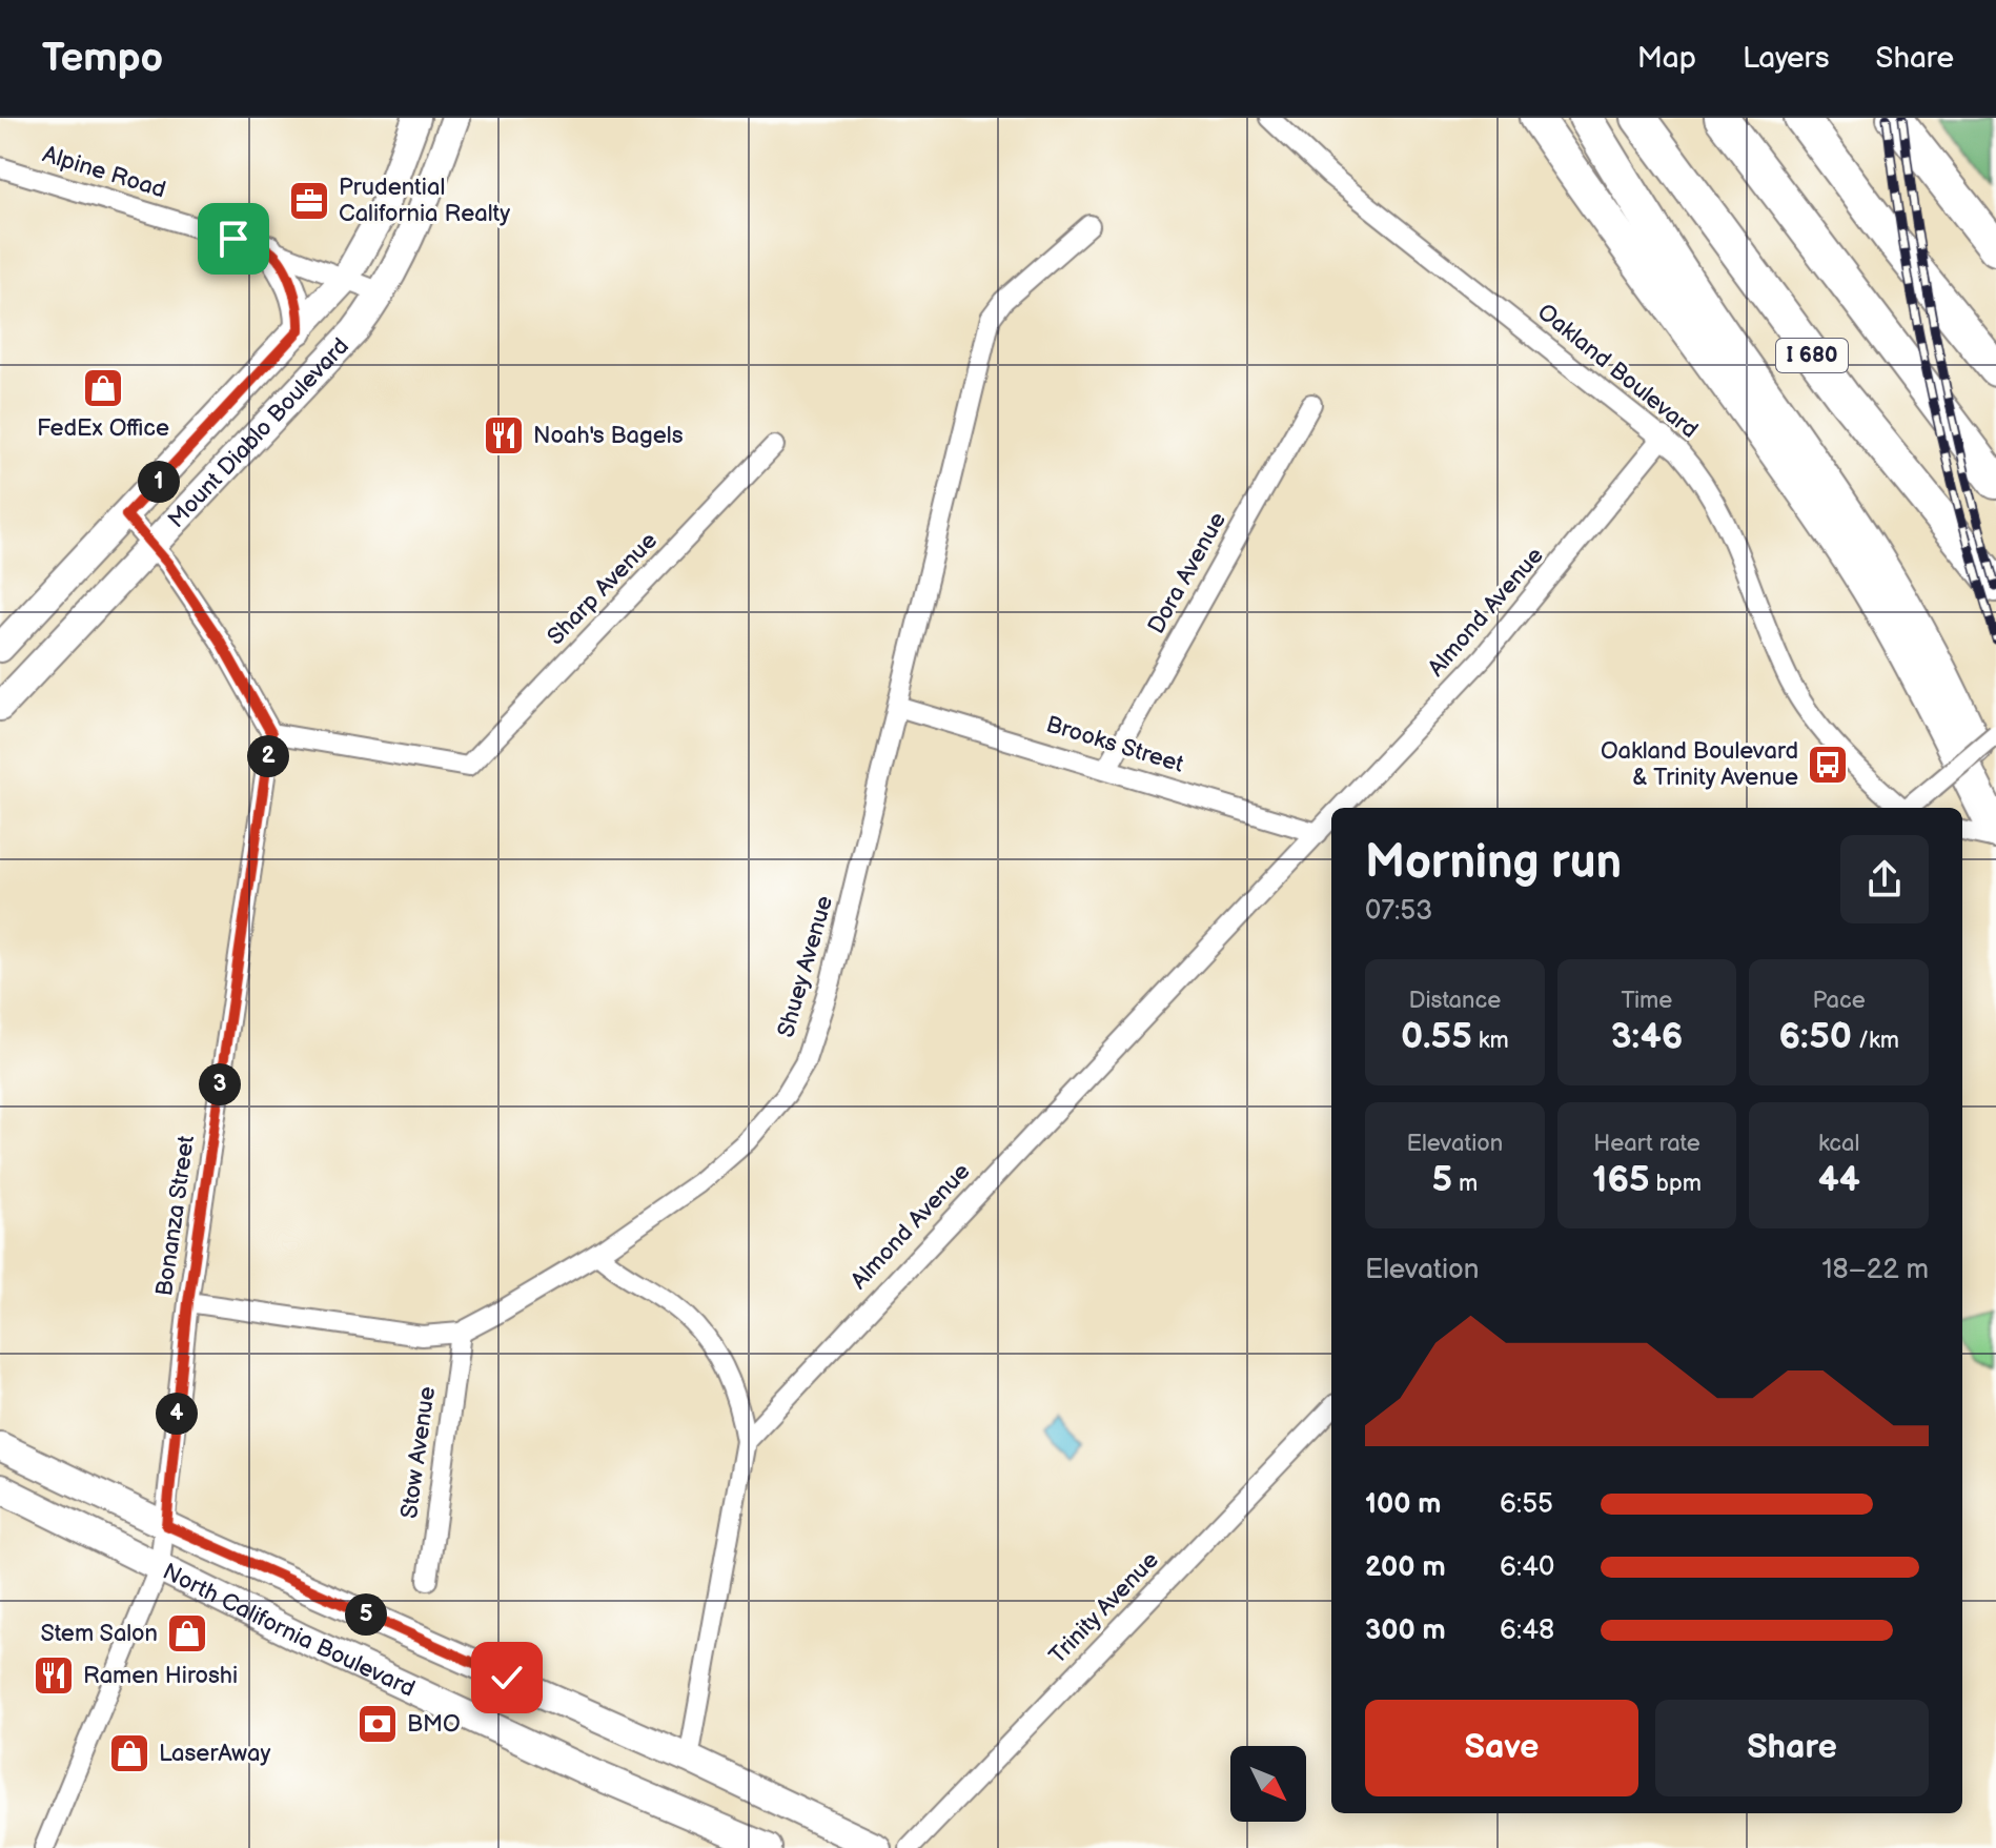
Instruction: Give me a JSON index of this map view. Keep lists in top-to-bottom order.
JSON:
{
  "streets": {
    "highway": ["I 680"],
    "main road": ["Mount Diablo Boulevard", "North California Boulevard"],
    "street": [
      "Alpine Road",
      "Oakland Boulevard",
      "Dora Avenue",
      "Sharp Avenue",
      "Almond Avenue",
      "Brooks Street",
      "Shuey Avenue",
      "Bonanza Street",
      "Stow Avenue",
      "Trinity Avenue"
    ]
  },
  "crossings": [
    ["Alpine Road", "Mount Diablo Boulevard"],
    ["Oakland Boulevard", "Almond Avenue"],
    ["Dora Avenue", "Brooks Street"],
    ["Sharp Avenue", "Bonanza Street"],
    ["Almond Avenue", "Brooks Street"],
    ["Brooks Street", "Shuey Avenue"],
    ["Shuey Avenue", "Bonanza Street"],
    ["Shuey Avenue", "Stow Avenue"],
    ["Bonanza Street", "North California Boulevard"]
  ],
  "places": {
    "office": ["Prudential California Realty"],
    "shop": ["FedEx Office", "Stem Salon", "LaserAway"],
    "restaurant": ["Noah's Bagels", "Ramen Hiroshi"],
    "bus stop": ["Oakland Boulevard & Trinity Avenue"],
    "bank": ["BMO"]
  },
  "north": "bottom right",
  "page": {
    "header": "Tempo",
    "nav": ["Map", "Layers", "Share"],
    "pins": [
      "1",
      "2",
      "3",
      "4",
      "5"
    ],
    "heading": ["Morning run", "07:53"],
    "stats": [
      ["Distance", "0.55 km"],
      ["Time", "3:46"],
      ["Pace", "6:50 /km"],
      ["Elevation", "5 m"],
      ["Heart rate", "165 bpm"],
      ["kcal", "44"]
    ],
    "chart": ["Elevation", "18–22 m"],
    "list": [
      {
        "name": "100 m",
        "note": "6:55"
      },
      {
        "name": "200 m",
        "note": "6:40"
      },
      {
        "name": "300 m",
        "note": "6:48"
      }
    ],
    "buttons": ["Save", "Share"]
  }
}
